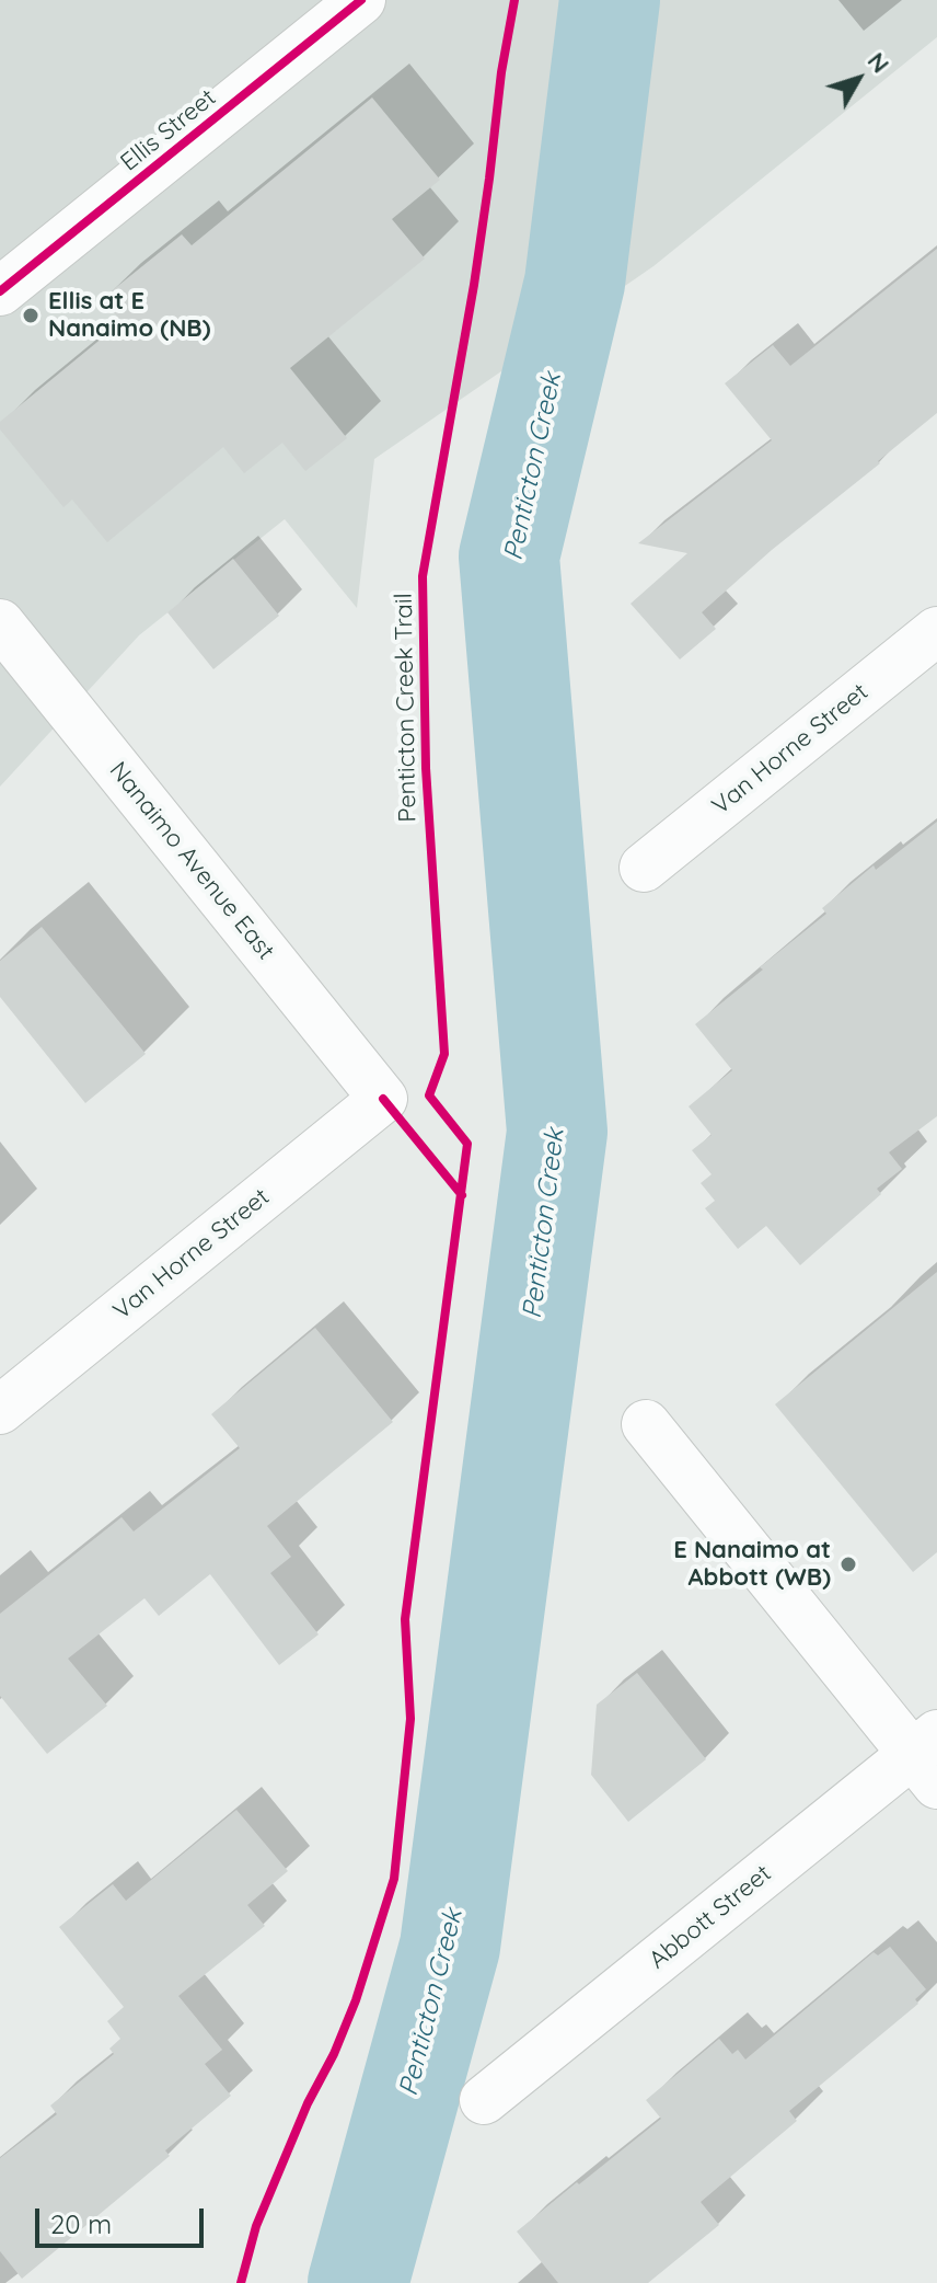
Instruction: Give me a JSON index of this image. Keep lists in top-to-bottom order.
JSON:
{
  "streets": {
    "street": [
      "Ellis Street",
      "Van Horne Street",
      "Nanaimo Avenue East",
      "Abbott Street"
    ],
    "cycle path": ["Penticton Creek Trail"]
  },
  "crossings": [
    ["Van Horne Street", "Nanaimo Avenue East"]
  ],
  "water": ["Penticton Creek"],
  "places": ["Ellis at E Nanaimo (NB)", "E Nanaimo at Abbott (WB)"],
  "scale_bar": "20 m",
  "north": "top right"
}
